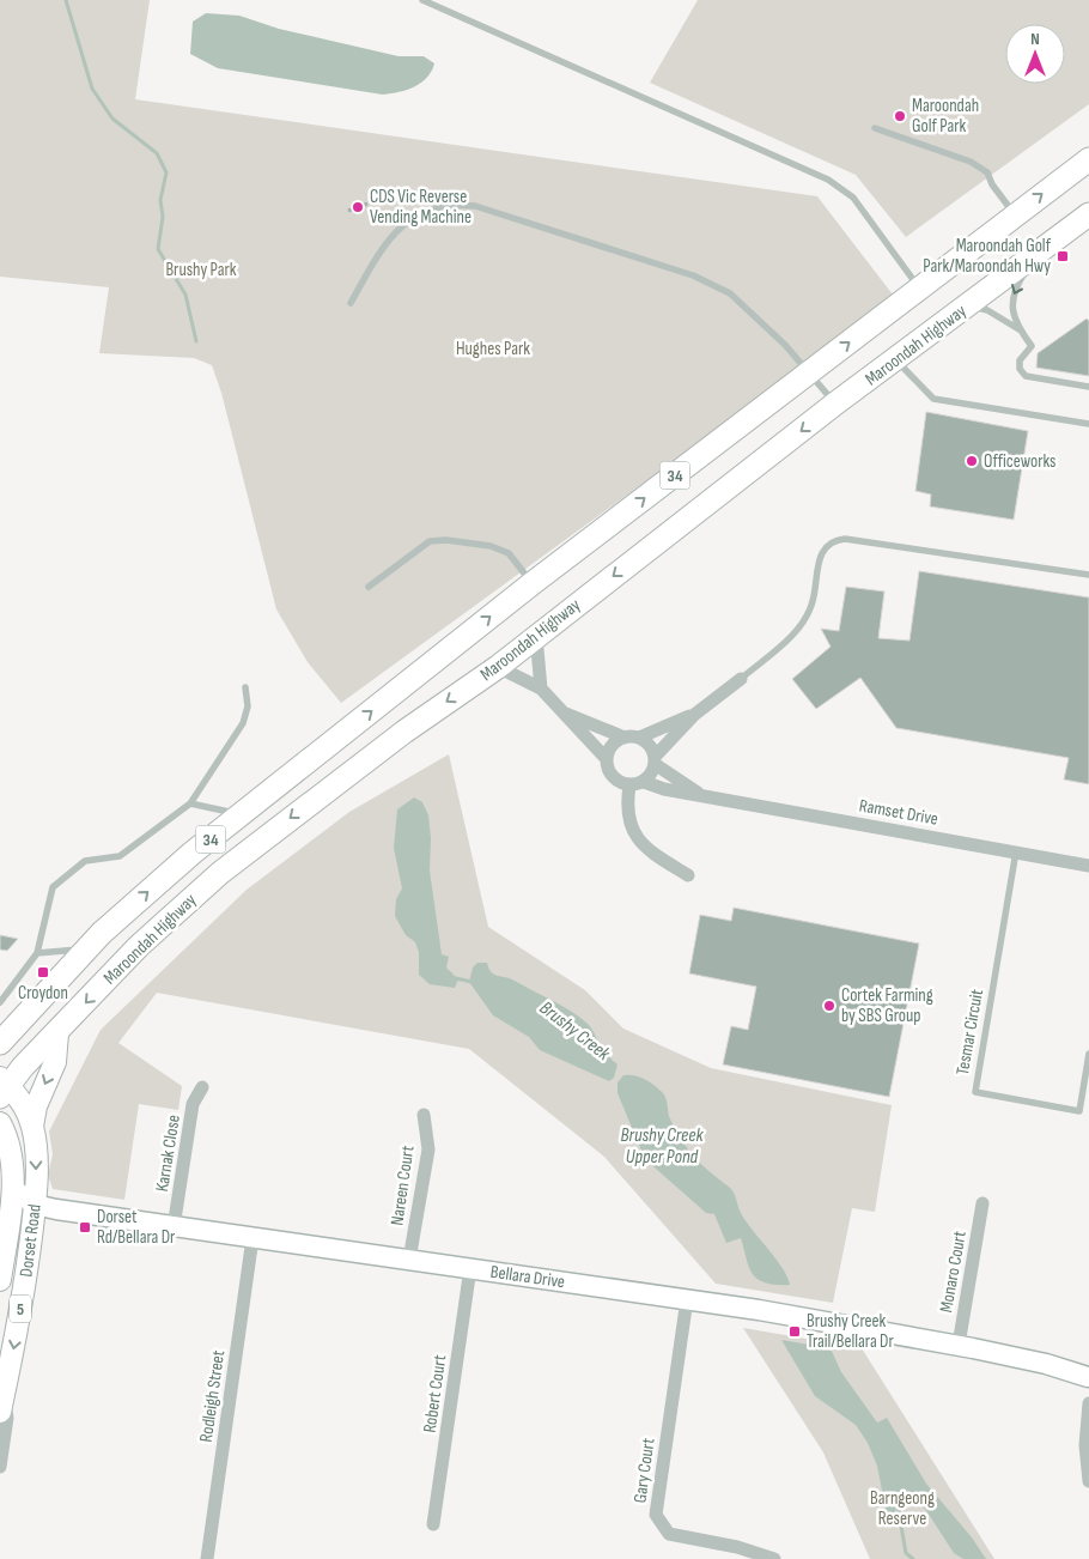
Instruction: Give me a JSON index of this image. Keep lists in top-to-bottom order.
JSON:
{
  "streets": {
    "highway": ["Maroondah Highway", "34"],
    "main road": ["Dorset Road", "Bellara Drive", "5"],
    "street": [
      "Ramset Drive",
      "Karnak Close",
      "Nareen Court",
      "Monaro Court",
      "Robert Court",
      "Rodleigh Street",
      "Gary Court"
    ],
    "lane": ["Tesmar Circuit"]
  },
  "crossings": [
    ["Maroondah Highway", "Dorset Road"],
    ["Ramset Drive", "Tesmar Circuit"],
    ["Karnak Close", "Bellara Drive"],
    ["Nareen Court", "Bellara Drive"],
    ["Dorset Road", "Bellara Drive"],
    ["Monaro Court", "Bellara Drive"],
    ["Bellara Drive", "Robert Court"],
    ["Bellara Drive", "Rodleigh Street"],
    ["Bellara Drive", "Gary Court"]
  ],
  "water": ["Brushy Creek", "Brushy Creek Upper Pond"],
  "parks": ["Brushy Park", "Hughes Park", "Barngeong Reserve"],
  "places": {
    "other": [
      "Maroondah Golf Park",
      "CDS Vic Reverse Vending Machine",
      "Officeworks",
      "Cortek Farming by SBS Group"
    ],
    "transit": [
      "Maroondah Golf Park/Maroondah Hwy",
      "Croydon",
      "Dorset Rd/Bellara Dr",
      "Brushy Creek Trail/Bellara Dr"
    ]
  },
  "north": "top"
}
